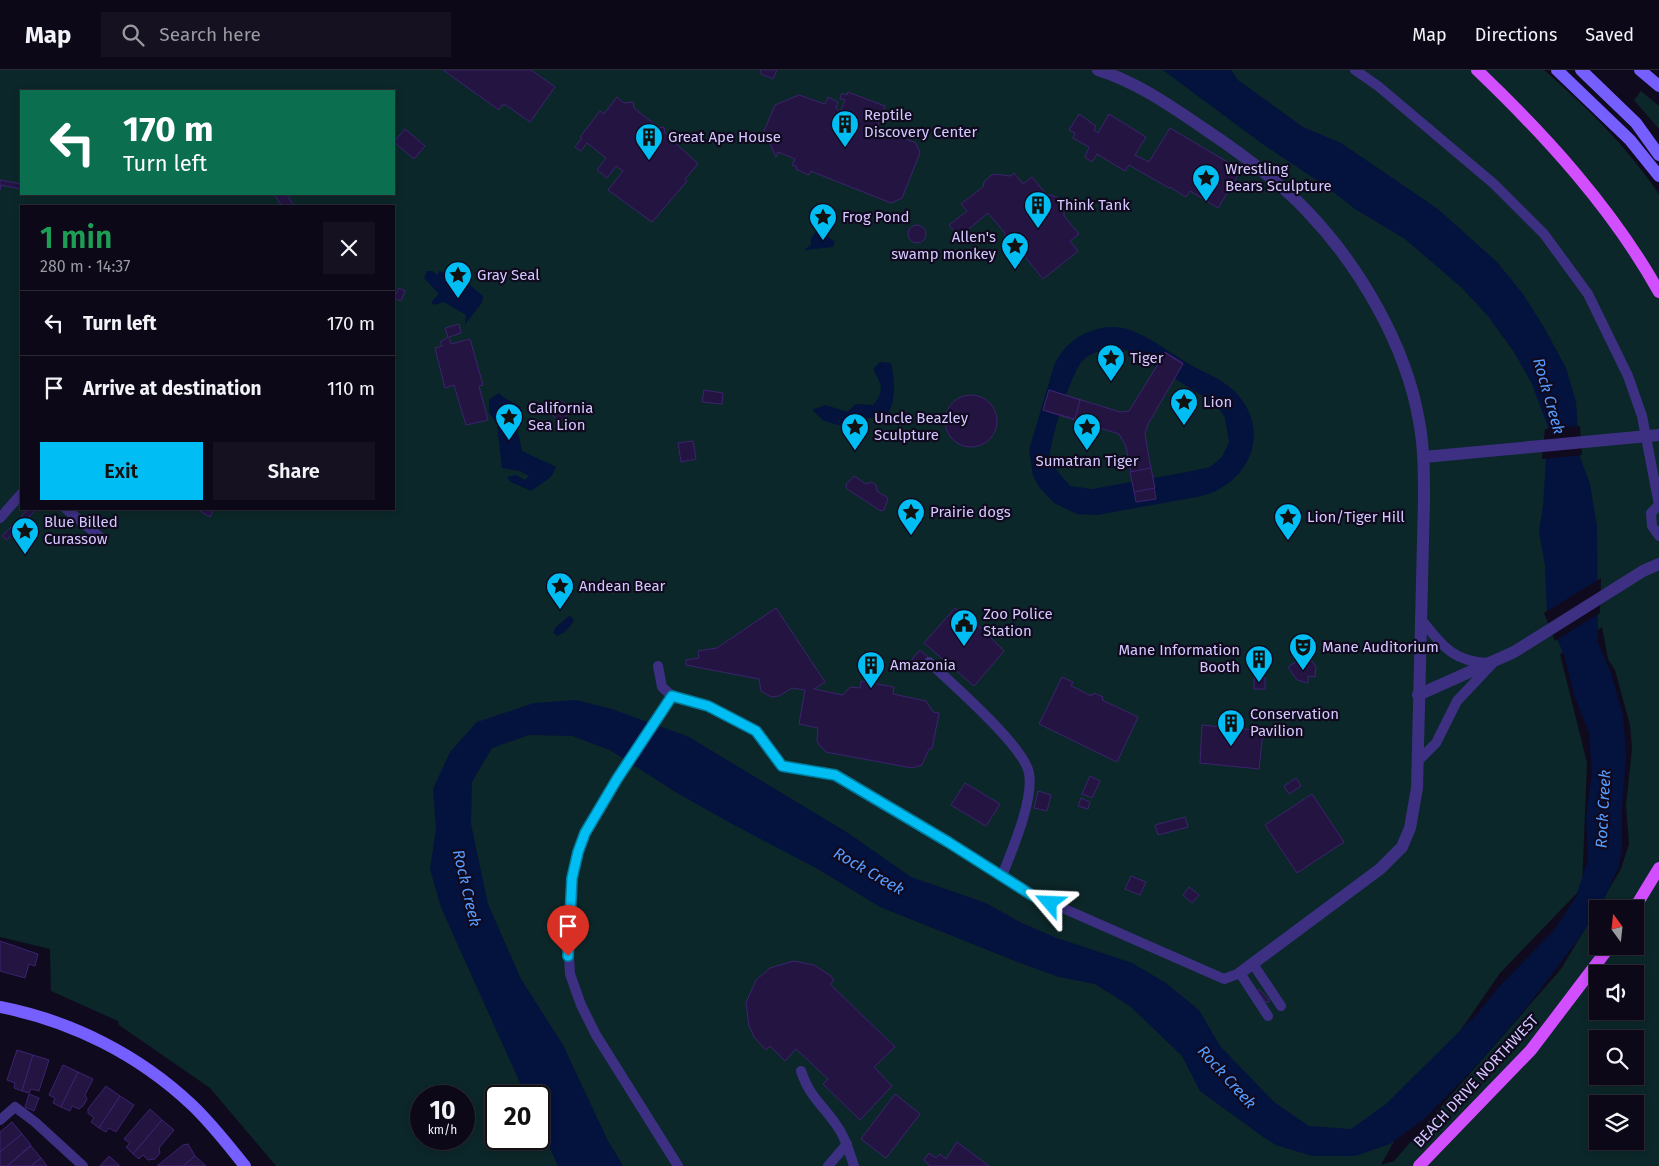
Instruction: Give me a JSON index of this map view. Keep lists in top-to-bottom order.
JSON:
{
  "streets": {
    "main road": ["BEACH DRIVE NORTHWEST"]
  },
  "water": ["Rock Creek"],
  "places": {
    "building": [
      "Reptile Discovery Center",
      "Great Ape House",
      "Think Tank",
      "Mane Information Booth",
      "Amazonia",
      "Conservation Pavilion"
    ],
    "place": [
      "Wrestling Bears Sculpture",
      "Frog Pond",
      "Allen's swamp monkey",
      "Gray Seal",
      "Tiger",
      "Lion",
      "California Sea Lion",
      "Uncle Beazley Sculpture",
      "Sumatran Tiger",
      "Prairie dogs",
      "Lion/Tiger Hill",
      "Blue Billed Curassow",
      "Andean Bear"
    ],
    "public building": ["Zoo Police Station"],
    "theatre": ["Mane Auditorium"]
  },
  "north": "top",
  "page": {
    "header": "Map",
    "search": "Search here",
    "nav": ["Map", "Directions", "Saved"],
    "turn": ["170 m", "Turn left"],
    "heading": ["1 min", "280 m · 14:37"],
    "list": [
      {
        "name": "Turn left",
        "value": "170 m"
      },
      {
        "name": "Arrive at destination",
        "value": "110 m"
      }
    ],
    "buttons": ["Exit", "Share"],
    "speed": "10 km/h",
    "limit": "20"
  }
}
